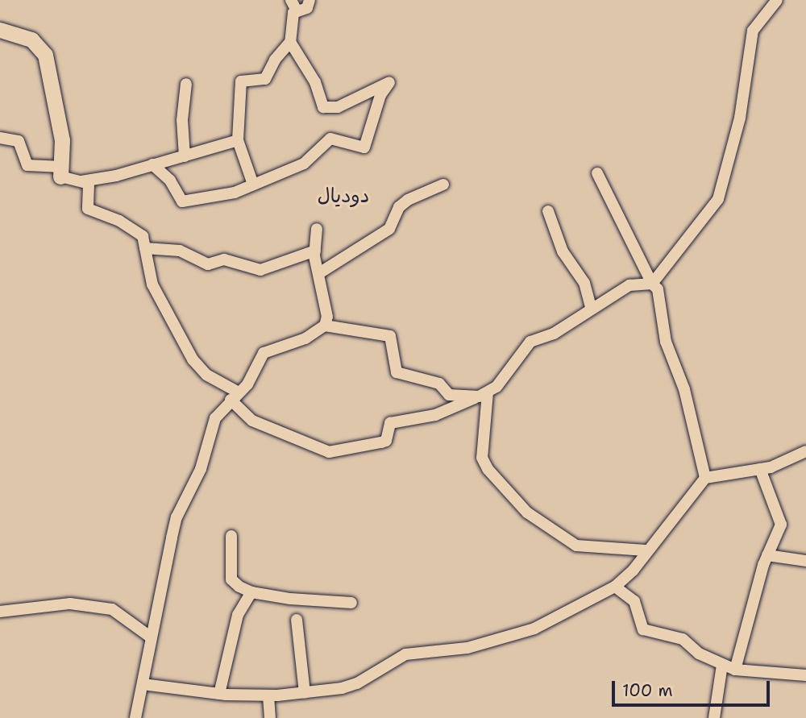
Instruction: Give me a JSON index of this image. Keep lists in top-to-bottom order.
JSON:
{
  "districts": ["دودیال"],
  "scale_bar": "100 m"
}
